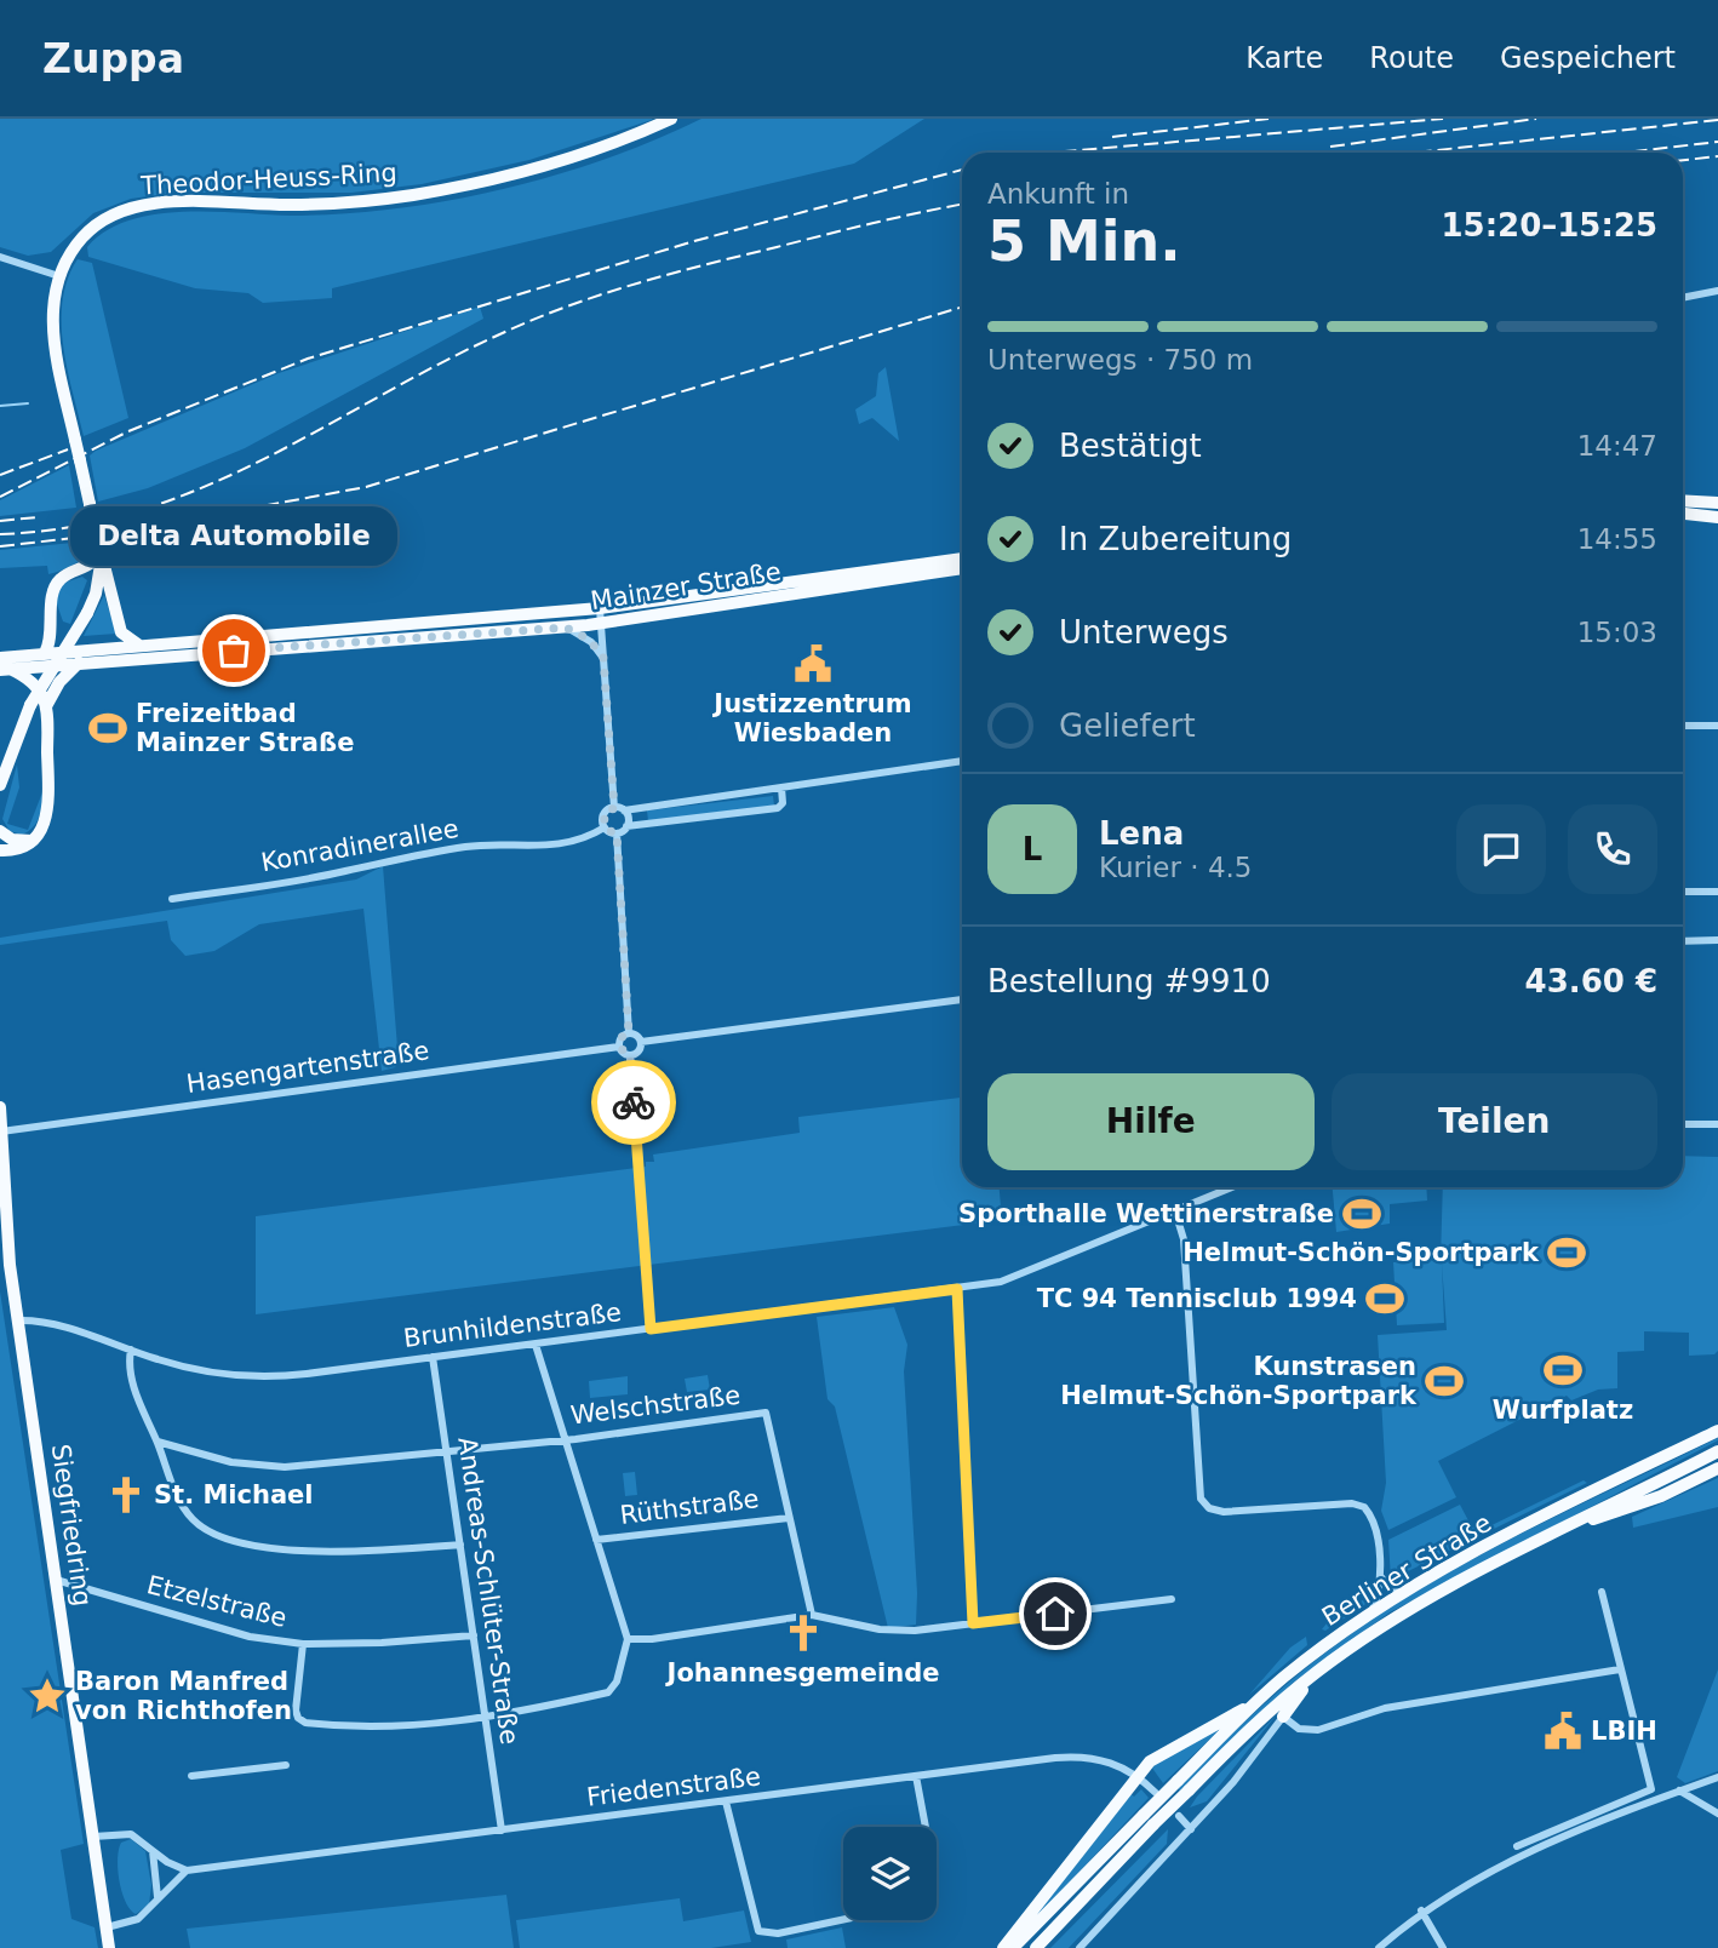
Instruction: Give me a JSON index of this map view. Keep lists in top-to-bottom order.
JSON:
{
  "streets": {
    "main road": [
      "Theodor-Heuss-Ring",
      "Mainzer Straße",
      "Siegfriedring",
      "Berliner Straße"
    ],
    "street": [
      "Konradinerallee",
      "Hasengartenstraße",
      "Brunhildenstraße",
      "Welschstraße",
      "Rüthstraße",
      "Andreas-Schlüter-Straße",
      "Etzelstraße",
      "Friedenstraße"
    ]
  },
  "crossings": [
    ["Hasengartenstraße", "Siegfriedring"],
    ["Brunhildenstraße", "Siegfriedring"],
    ["Brunhildenstraße", "Andreas-Schlüter-Straße"],
    ["Welschstraße", "Rüthstraße"],
    ["Welschstraße", "Andreas-Schlüter-Straße"],
    ["Siegfriedring", "Etzelstraße"],
    ["Andreas-Schlüter-Straße", "Etzelstraße"],
    ["Andreas-Schlüter-Straße", "Friedenstraße"]
  ],
  "places": {
    "other": ["Delta Automobile"],
    "public building": ["Justizzentrum Wiesbaden", "LBIH"],
    "sports": [
      "Freizeitbad Mainzer Straße",
      "Sporthalle Wettinerstraße",
      "Helmut-Schön-Sportpark",
      "TC 94 Tennisclub 1994",
      "Wurfplatz",
      "Kunstrasen Helmut-Schön-Sportpark"
    ],
    "church": ["St. Michael", "Johannesgemeinde"],
    "place": ["Baron Manfred von Richthofen"]
  },
  "page": {
    "header": "Zuppa",
    "nav": ["Karte", "Route", "Gespeichert"],
    "heading": ["5 Min.", "Ankunft in", "15:20–15:25"],
    "panel": [
      "Lena",
      "Kurier · 4.5",
      "Bestellung #9910",
      "43.60 €"
    ],
    "bar": "Unterwegs · 750 m",
    "list": [
      ["Bestätigt", "14:47"],
      ["In Zubereitung", "14:55"],
      ["Unterwegs", "15:03"],
      "Geliefert"
    ],
    "bubble": "Delta Automobile",
    "round": "L",
    "buttons": ["Hilfe", "Teilen"]
  }
}
